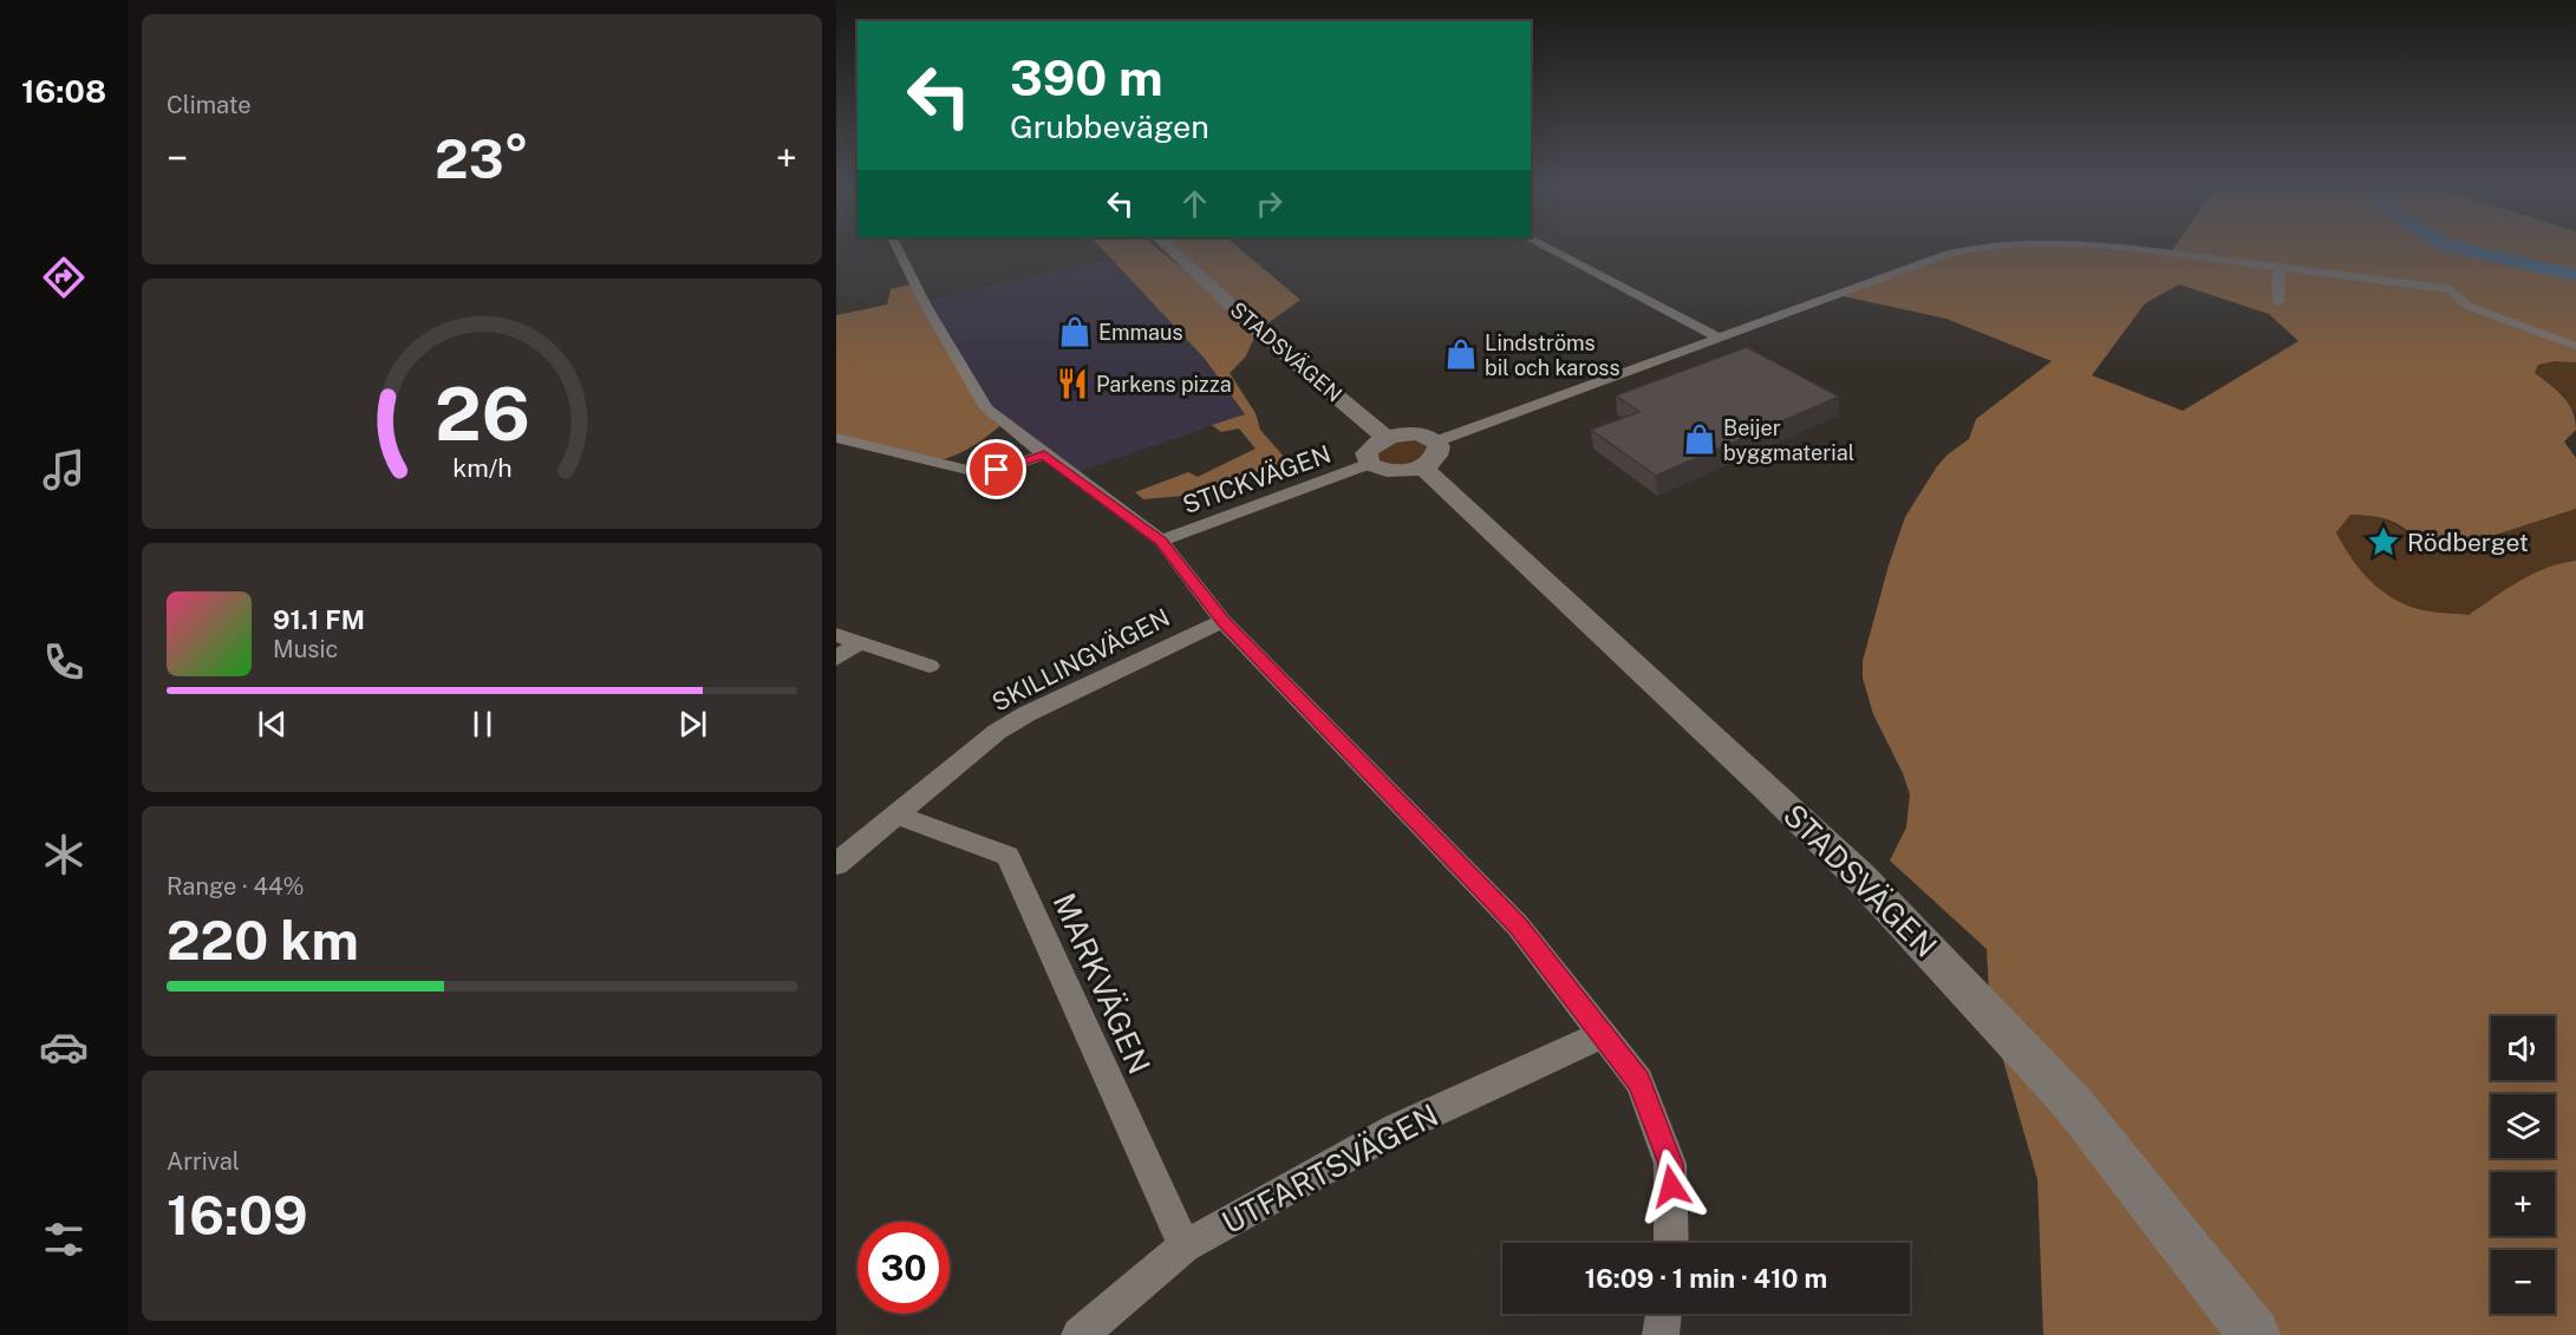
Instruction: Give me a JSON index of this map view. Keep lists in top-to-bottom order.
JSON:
{
  "streets": {
    "main road": ["STADSVÄGEN"],
    "street": [
      "STICKVÄGEN",
      "SKILLINGVÄGEN",
      "MARKVÄGEN",
      "UTFARTSVÄGEN"
    ]
  },
  "crossings": [
    ["SKILLINGVÄGEN", "MARKVÄGEN"],
    ["MARKVÄGEN", "UTFARTSVÄGEN"]
  ],
  "places": {
    "shop": ["Emmaus", "Lindströms bil och kaross", "Beijer byggmaterial"],
    "restaurant": ["Parkens pizza"],
    "place": ["Rödberget"]
  },
  "page": {
    "tabs": "16:08",
    "tile": [
      "Climate",
      ["Range · 44%", "220 km"],
      ["Arrival", "16:09"]
    ],
    "turn": ["390 m", "Grubbevägen"],
    "heat": ["−", "23°", "+"],
    "song": ["91.1 FM", "Music"],
    "map_buttons": ["+", "−"],
    "limit": "30",
    "trip": "16:09 · 1 min · 410 m",
    "gauge": ["26", "km/h"]
  }
}
